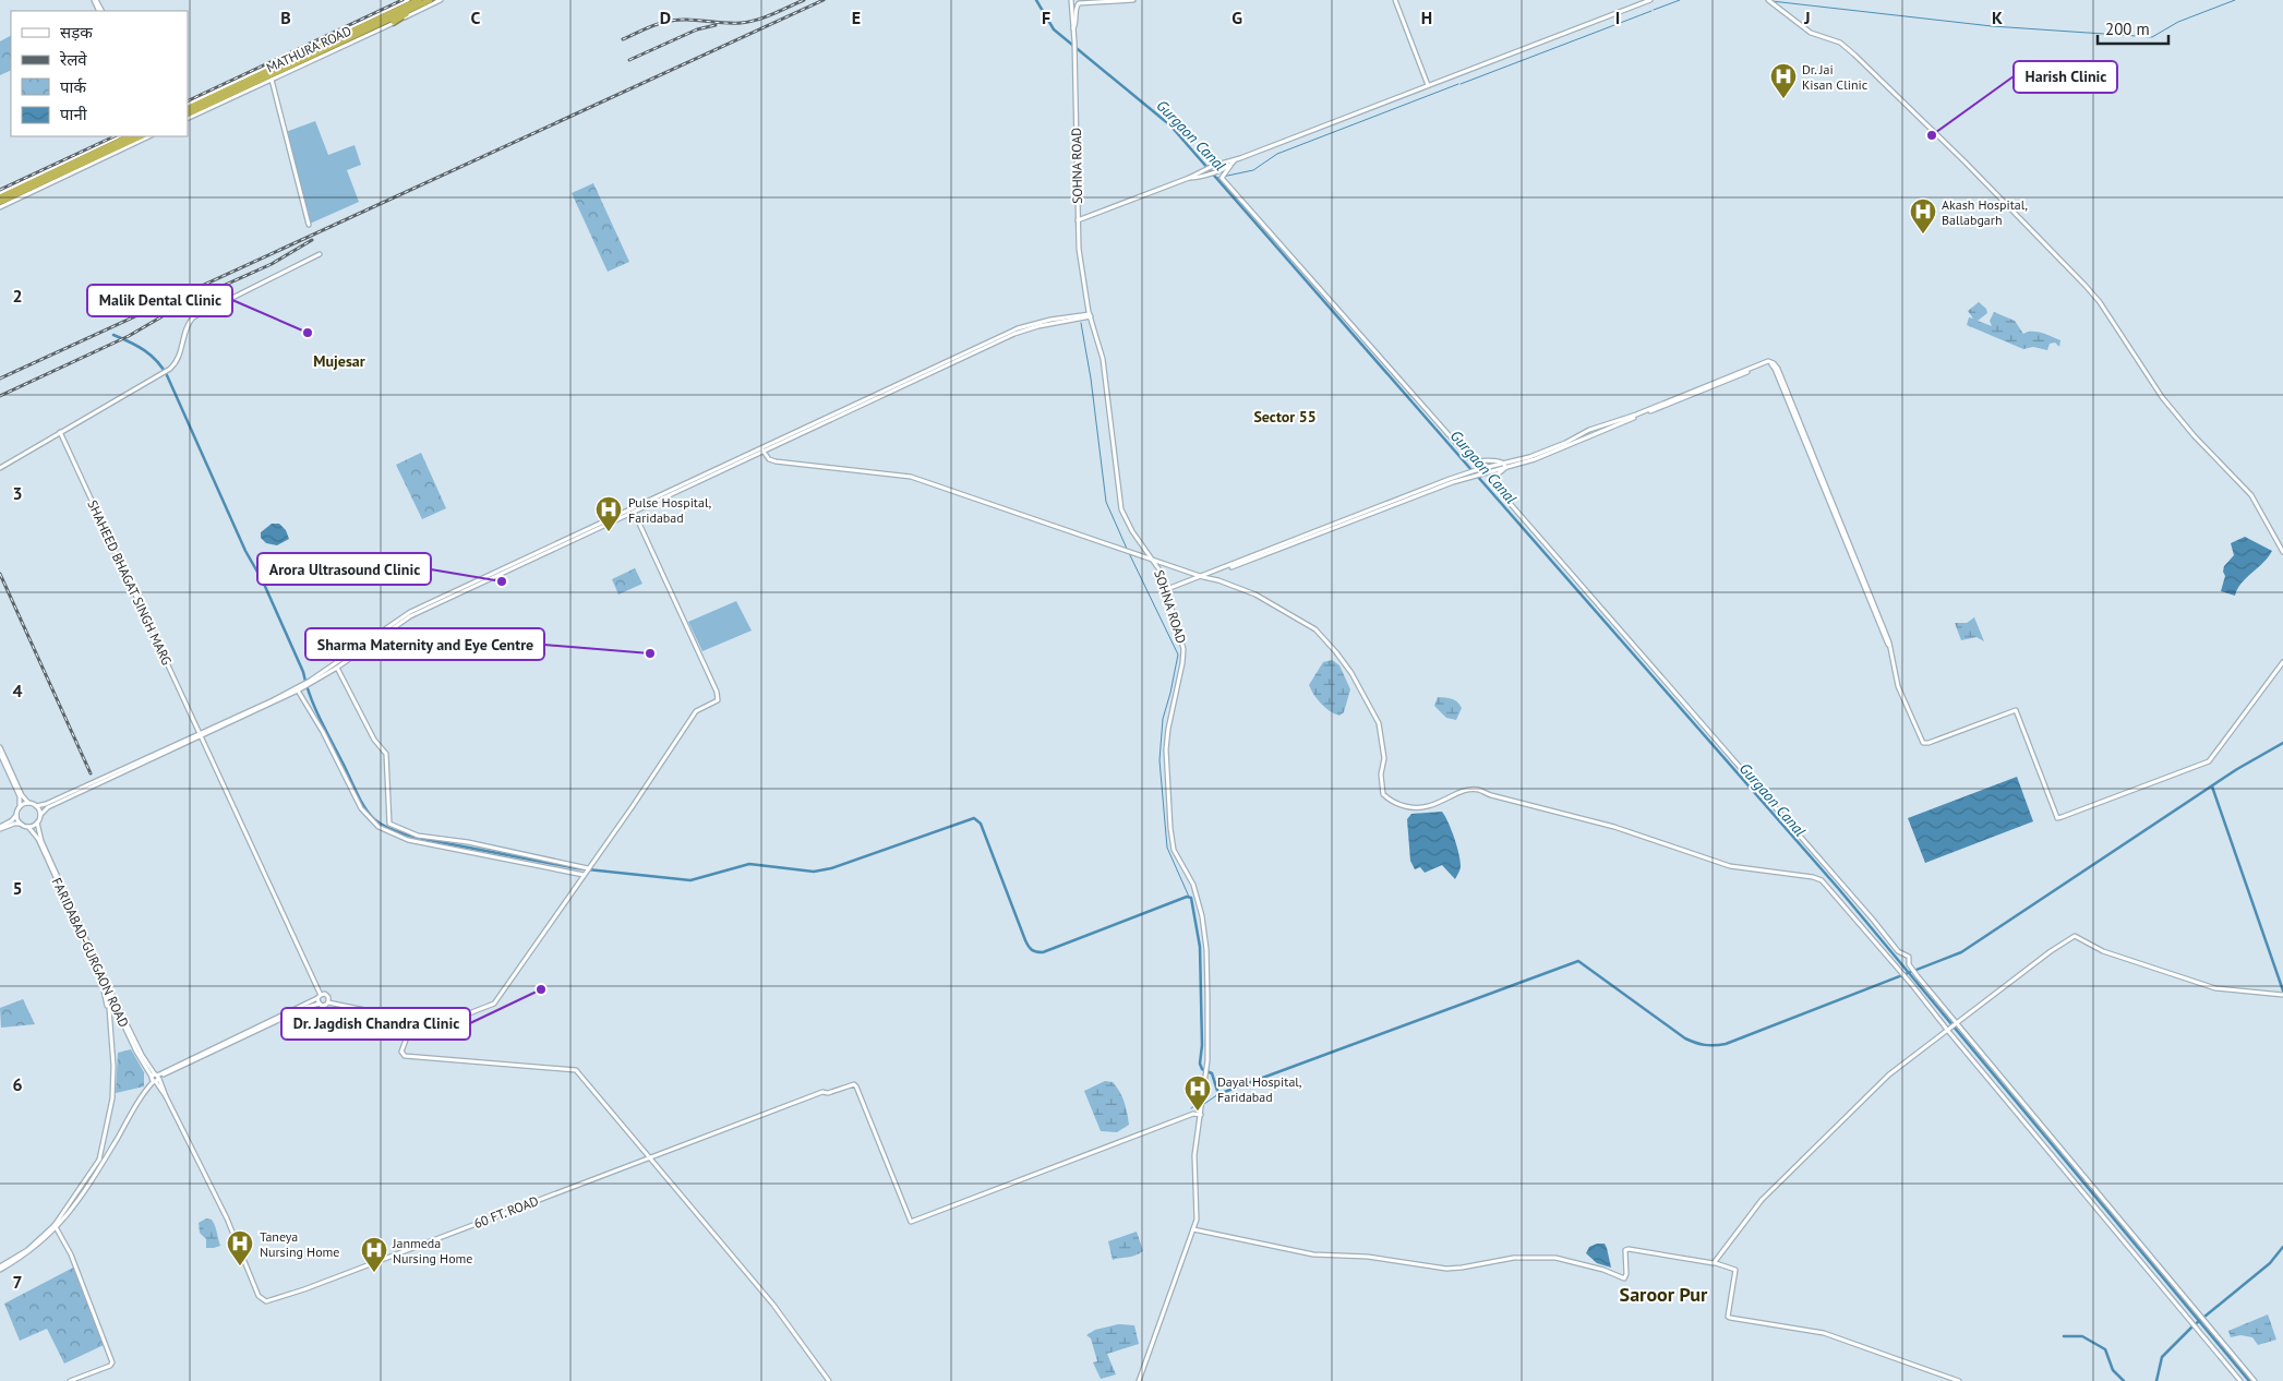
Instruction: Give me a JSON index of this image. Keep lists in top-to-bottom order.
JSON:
{
  "streets": {
    "street": [
      "MATHURA ROAD",
      "SOHNA ROAD",
      "SHAHEED BHAGAT SINGH MARG",
      "FARIDABAD-GURGAON ROAD",
      "60 FT. ROAD"
    ]
  },
  "crossings": [
    ["SOHNA ROAD", "60 FT. ROAD"],
    ["FARIDABAD-GURGAON ROAD", "60 FT. ROAD"]
  ],
  "districts": ["Mujesar", "Sector 55", "Saroor Pur"],
  "water": ["Gurgaon Canal"],
  "places": {
    "hospital": [
      "Dr. Jai Kisan Clinic",
      "Akash Hospital, Ballabgarh",
      "Pulse Hospital, Faridabad",
      "Dayal Hospital, Faridabad",
      "Taneya Nursing Home",
      "Janmeda Nursing Home"
    ],
    "other": [
      "Harish Clinic",
      "Malik Dental Clinic",
      "Arora Ultrasound Clinic",
      "Sharma Maternity and Eye Centre",
      "Dr. Jagdish Chandra Clinic"
    ]
  },
  "legend": [
    "सड़क",
    "रेलवे",
    "पार्क",
    "पानी"
  ],
  "scale_bar": "200 m",
  "grid": {
    "columns": [
      "B",
      "C",
      "D",
      "E",
      "F",
      "G",
      "H",
      "I",
      "J",
      "K"
    ],
    "rows": [
      "2",
      "3",
      "4",
      "5",
      "6",
      "7"
    ]
  }
}
